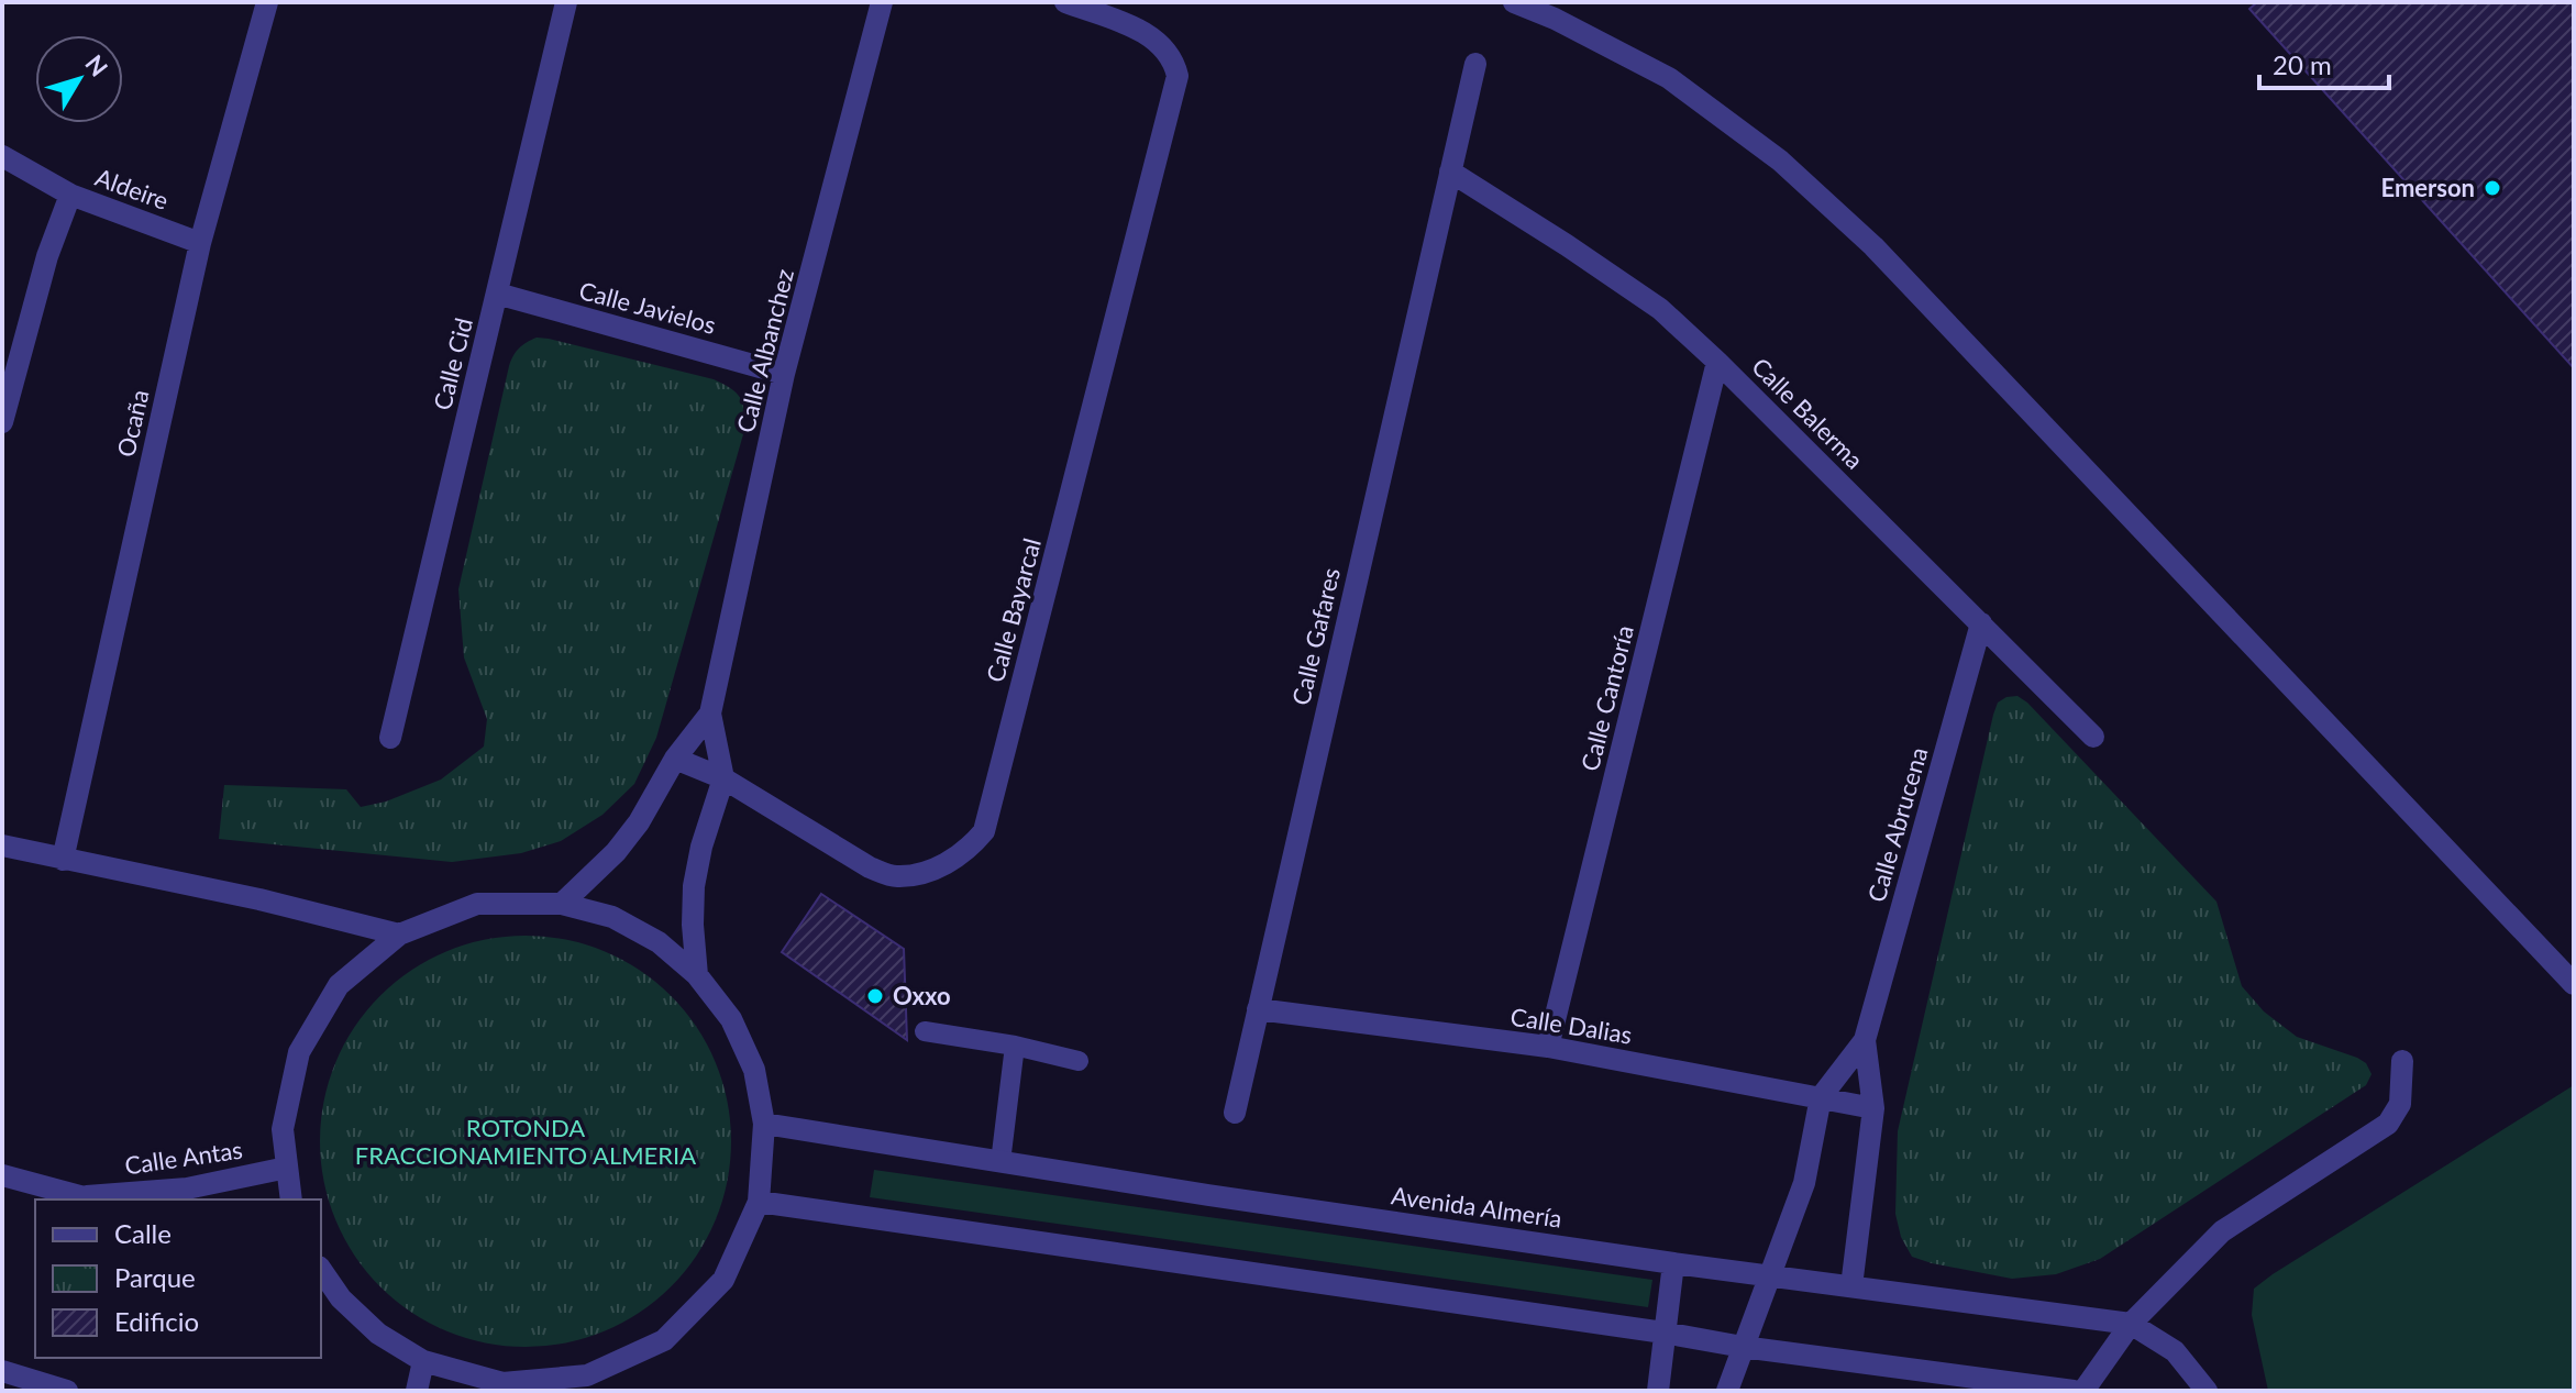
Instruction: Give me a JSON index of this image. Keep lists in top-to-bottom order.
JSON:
{
  "streets": {
    "street": [
      "Aldeire",
      "Calle Javielos",
      "Calle Albanchez",
      "Calle Cid",
      "Calle Balerma",
      "Ocaña",
      "Calle Bayarcal",
      "Calle Gafares",
      "Calle Cantoría",
      "Calle Abrucena",
      "Calle Dalias",
      "Calle Antas",
      "Avenida Almería"
    ]
  },
  "crossings": [
    ["Aldeire", "Ocaña"],
    ["Calle Javielos", "Calle Albanchez"],
    ["Calle Javielos", "Calle Cid"],
    ["Calle Albanchez", "Calle Bayarcal"],
    ["Calle Balerma", "Calle Gafares"],
    ["Calle Balerma", "Calle Cantoría"],
    ["Calle Balerma", "Calle Abrucena"],
    ["Calle Gafares", "Calle Dalias"],
    ["Calle Cantoría", "Calle Dalias"],
    ["Calle Abrucena", "Calle Dalias"],
    ["Calle Abrucena", "Avenida Almería"]
  ],
  "parks": ["ROTONDA FRACCIONAMIENTO ALMERIA"],
  "places": ["Emerson", "Oxxo"],
  "legend": ["Calle", "Parque", "Edificio"],
  "scale_bar": "20 m",
  "north": "top right"
}
